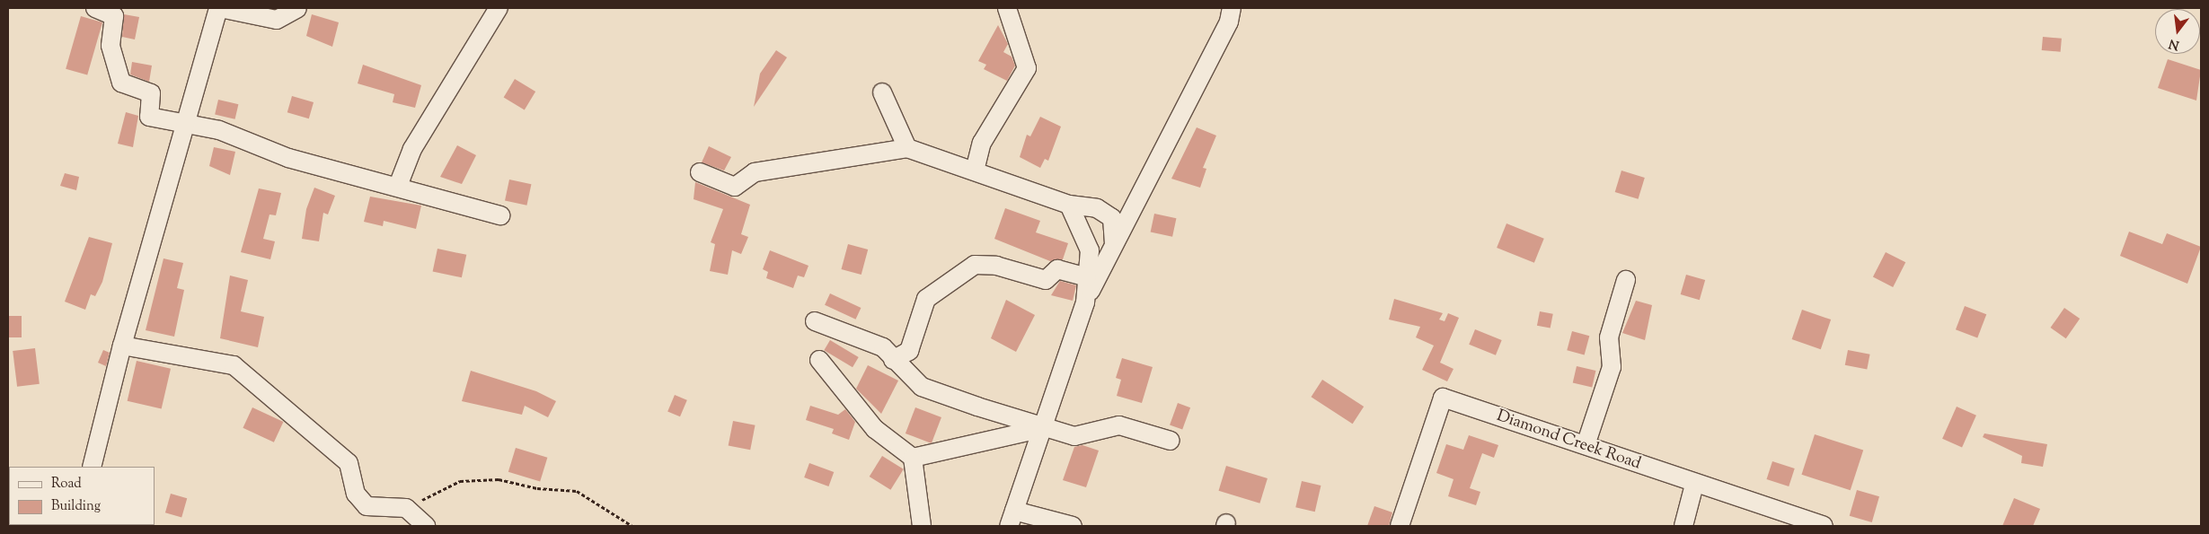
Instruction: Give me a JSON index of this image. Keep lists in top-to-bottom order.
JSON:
{
  "streets": {
    "street": ["Diamond Creek Road"]
  },
  "legend": ["Road", "Building"],
  "north": "bottom"
}
